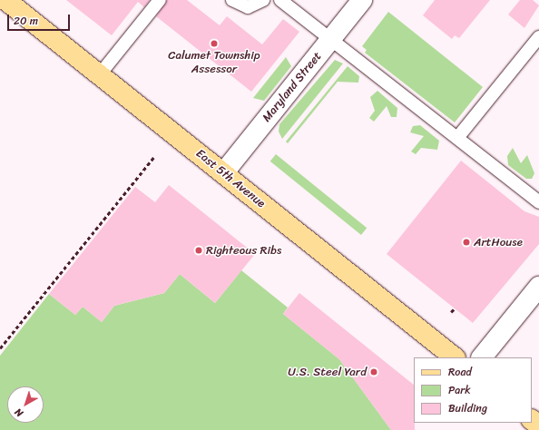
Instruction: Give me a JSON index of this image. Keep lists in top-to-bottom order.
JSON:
{
  "streets": {
    "main road": ["East 5th Avenue"],
    "street": ["Maryland Street"]
  },
  "crossings": [
    ["Maryland Street", "East 5th Avenue"]
  ],
  "places": [
    "Calumet Township Assessor",
    "ArtHouse",
    "Righteous Ribs",
    "U.S. Steel Yard"
  ],
  "legend": ["Road", "Park", "Building"],
  "scale_bar": "20 m",
  "north": "bottom left"
}
